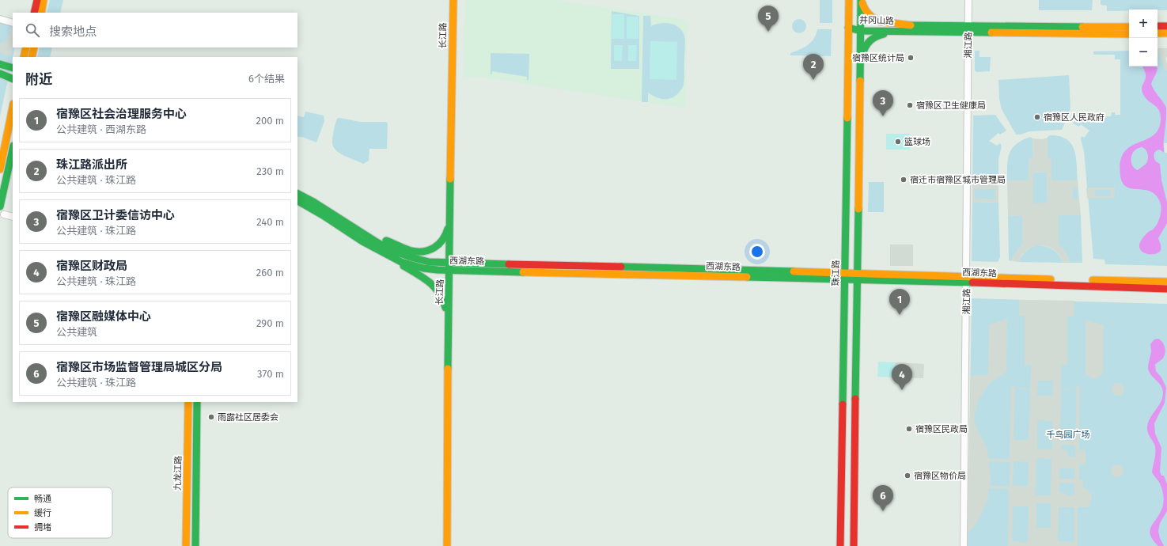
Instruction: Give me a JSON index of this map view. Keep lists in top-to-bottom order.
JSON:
{
  "streets": {
    "street": [
      "井冈山路",
      "长江路",
      "湘江路",
      "西湖东路",
      "珠江路",
      "九龙江路"
    ]
  },
  "crossings": [
    ["井冈山路", "湘江路"],
    ["井冈山路", "珠江路"],
    ["长江路", "西湖东路"],
    ["湘江路", "西湖东路"],
    ["西湖东路", "珠江路"]
  ],
  "parks": ["千鸟园广场"],
  "places": [
    "宿豫区统计局",
    "宿豫区卫生健康局",
    "宿豫区人民政府",
    "篮球场",
    "宿迁市宿豫区城市管理局",
    "雨露社区居委会",
    "宿豫区民政局",
    "宿豫区物价局"
  ],
  "legend": ["畅通", "缓行", "拥堵"],
  "page": {
    "pins": [
      "5",
      "2",
      "3",
      "1",
      "4",
      "6"
    ],
    "map_buttons": ["+", "−"],
    "search": "搜索地点",
    "heading": ["附近", "6个结果"],
    "list": [
      {
        "mark": "1",
        "name": "宿豫区社会治理服务中心",
        "note": "公共建筑 · 西湖东路",
        "value": "200 m"
      },
      {
        "mark": "2",
        "name": "珠江路派出所",
        "note": "公共建筑 · 珠江路",
        "value": "230 m"
      },
      {
        "mark": "3",
        "name": "宿豫区卫计委信访中心",
        "note": "公共建筑 · 珠江路",
        "value": "240 m"
      },
      {
        "mark": "4",
        "name": "宿豫区财政局",
        "note": "公共建筑 · 珠江路",
        "value": "260 m"
      },
      {
        "mark": "5",
        "name": "宿豫区融媒体中心",
        "note": "公共建筑",
        "value": "290 m"
      },
      {
        "mark": "6",
        "name": "宿豫区市场监督管理局城区分局",
        "note": "公共建筑 · 珠江路",
        "value": "370 m"
      }
    ]
  }
}
